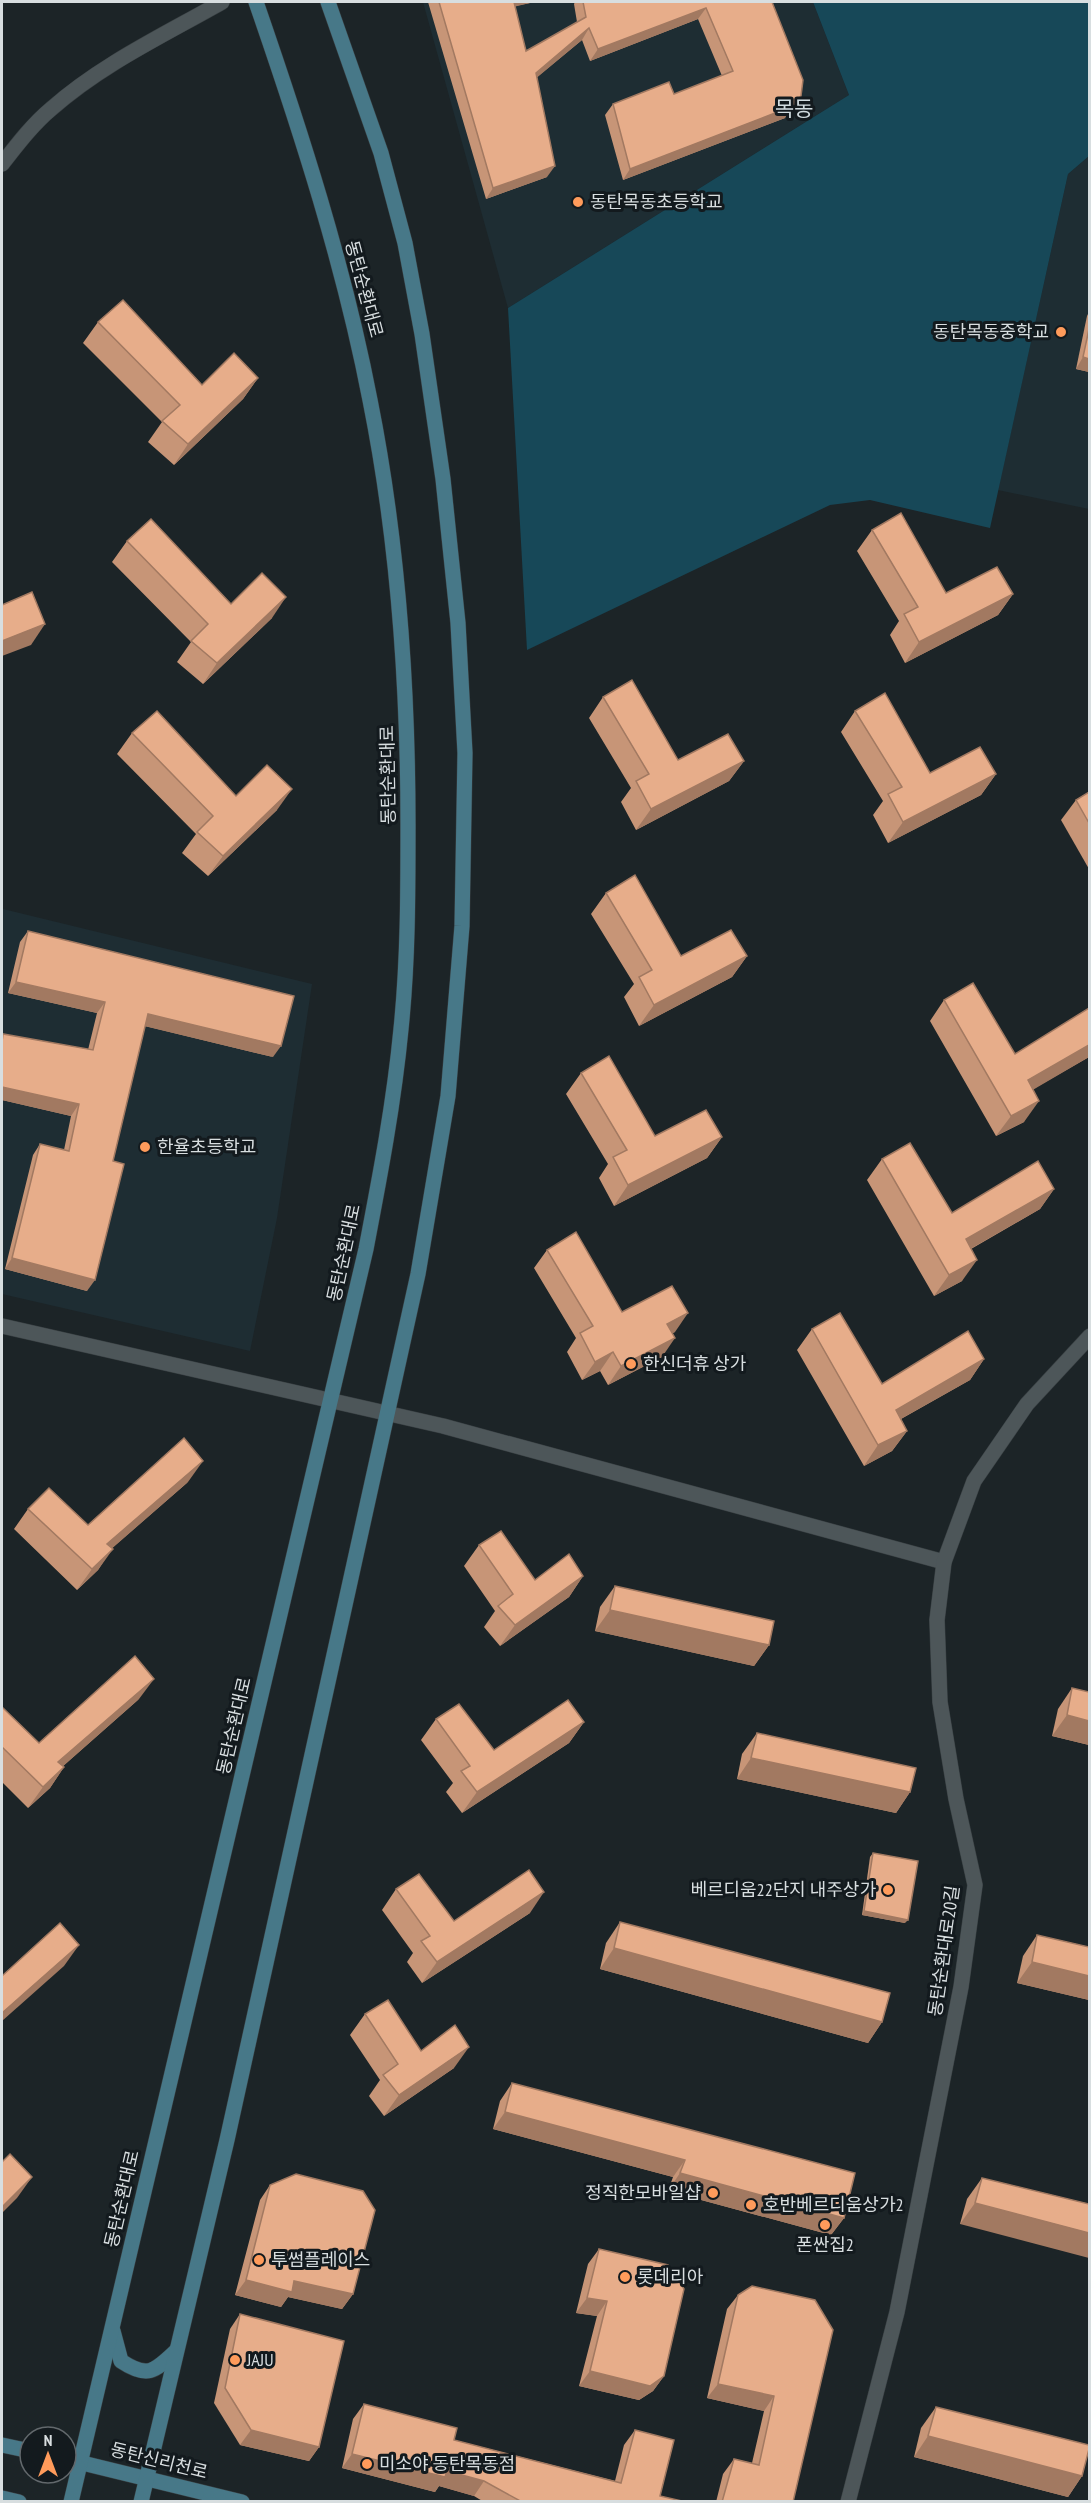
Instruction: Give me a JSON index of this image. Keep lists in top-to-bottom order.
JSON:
{
  "streets": {
    "main road": ["동탄순환대로", "동탄신리천로"],
    "street": ["동탄순환대로20길"]
  },
  "districts": ["목동"],
  "places": [
    "동탄목동초등학교",
    "동탄목동중학교",
    "한율초등학교",
    "한신더휴 상가",
    "베르디움22단지 내주상가",
    "정직한모바일샵",
    "호반베르디움상가2",
    "폰싼집2",
    "투썸플레이스",
    "롯데리아",
    "JAJU",
    "미소야 동탄목동점"
  ],
  "north": "top"
}
